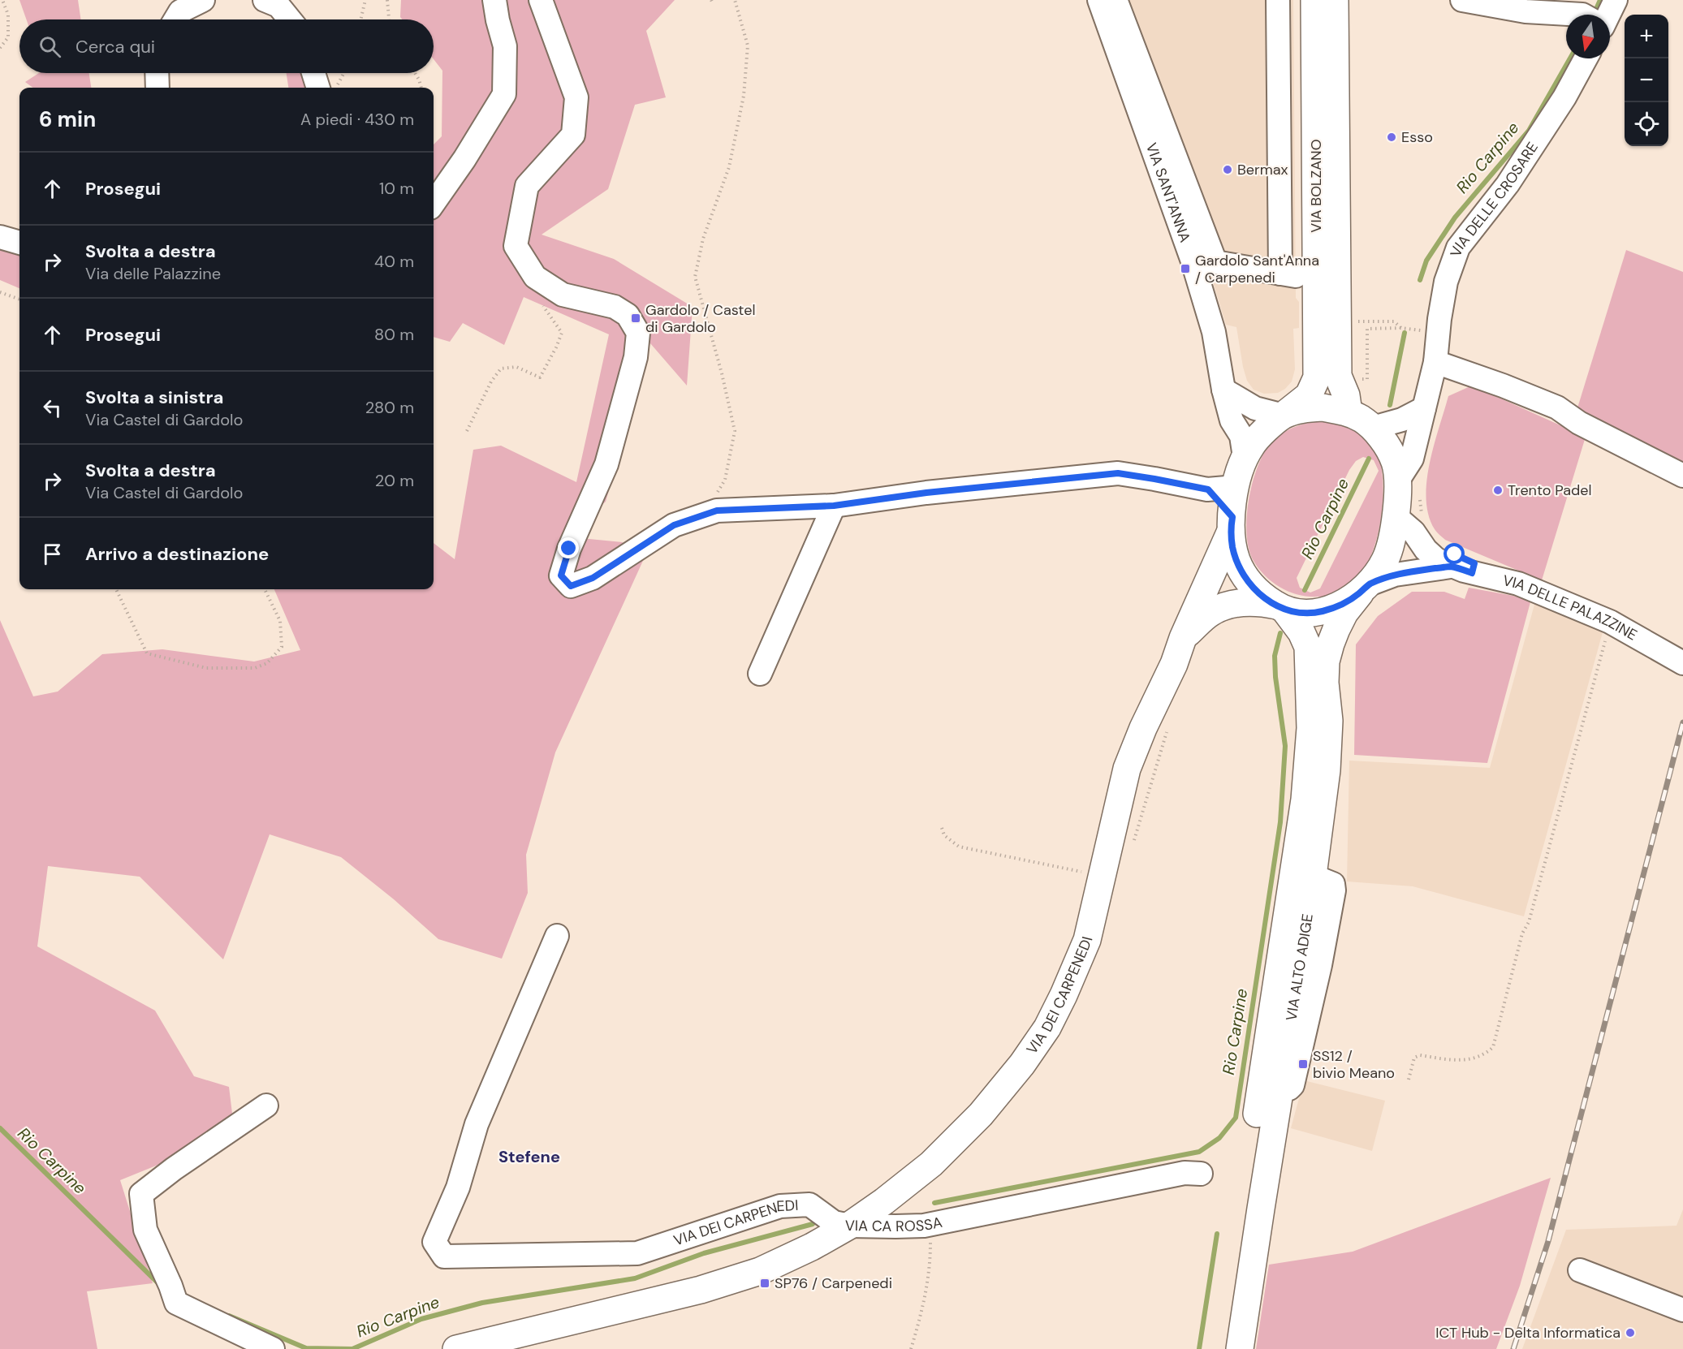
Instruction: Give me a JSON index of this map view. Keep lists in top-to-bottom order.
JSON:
{
  "streets": {
    "main road": [
      "VIA BOLZANO",
      "VIA ALTO ADIGE",
      "VIA DEI CARPENEDI",
      "VIA CA ROSSA"
    ],
    "street": ["VIA SANT'ANNA", "VIA DELLE CROSARE", "VIA DELLE PALAZZINE"]
  },
  "crossings": [
    ["VIA BOLZANO", "VIA SANT'ANNA"],
    ["VIA DELLE CROSARE", "VIA ALTO ADIGE"],
    ["VIA DELLE PALAZZINE", "VIA ALTO ADIGE"],
    ["VIA DELLE PALAZZINE", "VIA DEI CARPENEDI"],
    ["VIA ALTO ADIGE", "VIA DEI CARPENEDI"],
    ["VIA DEI CARPENEDI", "VIA CA ROSSA"]
  ],
  "districts": ["Stefene"],
  "water": ["Rio Carpine"],
  "places": {
    "other": [
      "Esso",
      "Bermax",
      "Trento Padel",
      "ICT Hub - Delta Informatica"
    ],
    "transit": [
      "Gardolo Sant'Anna / Carpenedi",
      "Gardolo / Castel di Gardolo",
      "SS12 / bivio Meano",
      "SP76 / Carpenedi"
    ]
  },
  "north": "bottom",
  "page": {
    "map_buttons": ["+", "−"],
    "search": "Cerca qui",
    "heading": ["6 min", "A piedi · 430 m"],
    "list": [
      ["Prosegui", "10 m"],
      ["Svolta a destra", "Via delle Palazzine", "40 m"],
      ["Prosegui", "80 m"],
      ["Svolta a sinistra", "Via Castel di Gardolo", "280 m"],
      ["Svolta a destra", "Via Castel di Gardolo", "20 m"],
      "Arrivo a destinazione"
    ]
  }
}
